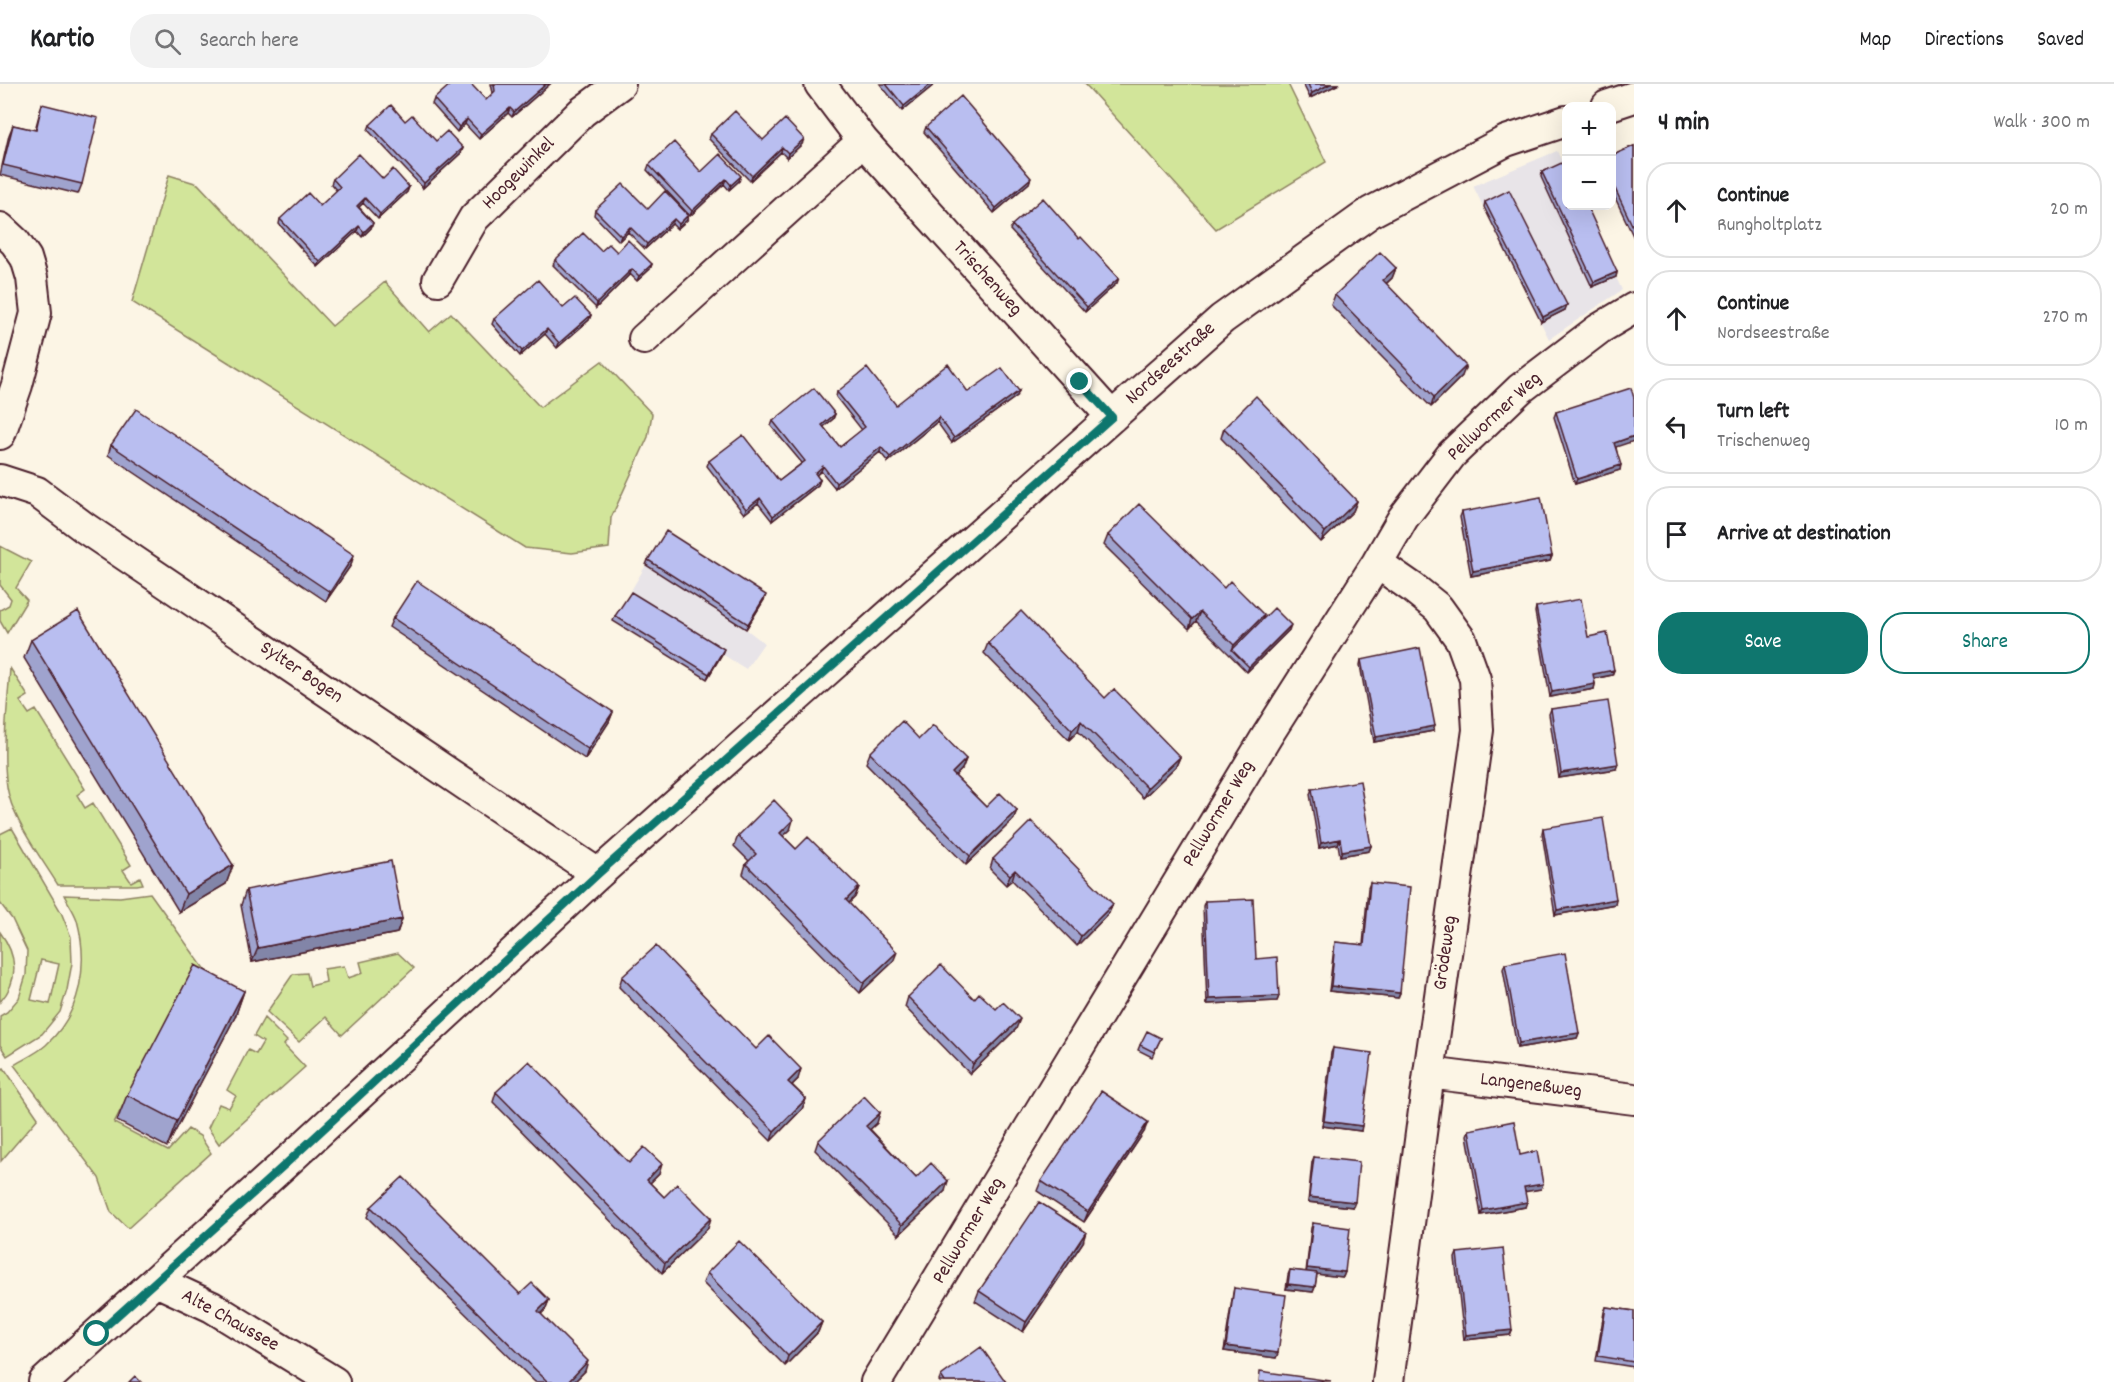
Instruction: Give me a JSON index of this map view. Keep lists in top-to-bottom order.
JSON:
{
  "streets": {
    "street": [
      "Hoogewinkel",
      "Trischenweg",
      "Nordseestraße",
      "Pellwormer Weg",
      "Sylter Bogen",
      "Grödeweg",
      "Langeneßweg",
      "Alte Chaussee"
    ]
  },
  "crossings": [
    ["Trischenweg", "Nordseestraße"],
    ["Nordseestraße", "Sylter Bogen"],
    ["Nordseestraße", "Alte Chaussee"],
    ["Pellwormer Weg", "Grödeweg"],
    ["Grödeweg", "Langeneßweg"]
  ],
  "page": {
    "header": "Kartio",
    "search": "Search here",
    "nav": ["Map", "Directions", "Saved"],
    "heading": ["4 min", "Walk · 300 m"],
    "map_buttons": ["+", "−"],
    "list": [
      ["Continue", "Rungholtplatz", "20 m"],
      ["Continue", "Nordseestraße", "270 m"],
      ["Turn left", "Trischenweg", "10 m"],
      "Arrive at destination"
    ],
    "buttons": ["Save", "Share"]
  }
}
